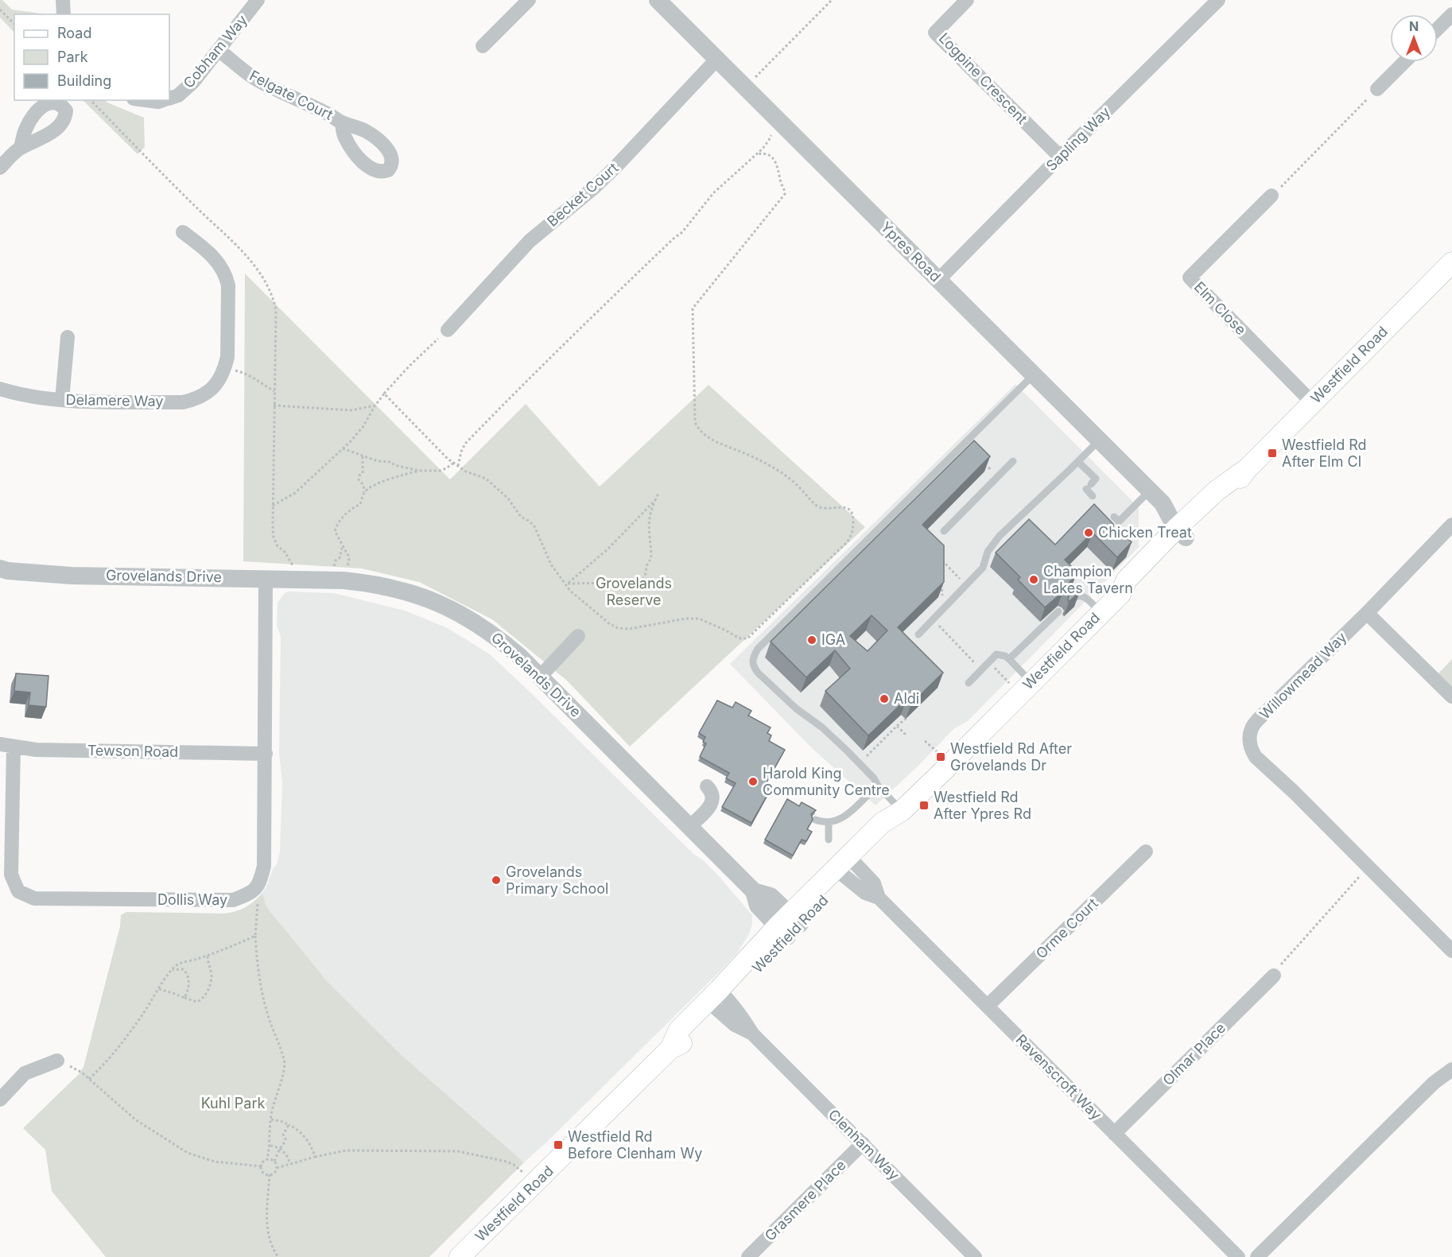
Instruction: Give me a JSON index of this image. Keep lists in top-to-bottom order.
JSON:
{
  "streets": {
    "main road": ["Westfield Road"],
    "street": [
      "Cobham Way",
      "Logpine Crescent",
      "Felgate Court",
      "Sapling Way",
      "Becket Court",
      "Ypres Road",
      "Elm Close",
      "Delamere Way",
      "Grovelands Drive",
      "Willowmead Way",
      "Tewson Road",
      "Dollis Way",
      "Orme Court",
      "Olmar Place",
      "Ravenscroft Way",
      "Clenham Way",
      "Grasmere Place"
    ]
  },
  "crossings": [
    ["Cobham Way", "Felgate Court"],
    ["Logpine Crescent", "Sapling Way"],
    ["Sapling Way", "Ypres Road"],
    ["Becket Court", "Ypres Road"],
    ["Ypres Road", "Westfield Road"],
    ["Elm Close", "Westfield Road"],
    ["Westfield Road", "Grovelands Drive"],
    ["Westfield Road", "Ravenscroft Way"],
    ["Westfield Road", "Clenham Way"],
    ["Grovelands Drive", "Dollis Way"],
    ["Tewson Road", "Dollis Way"],
    ["Orme Court", "Ravenscroft Way"],
    ["Olmar Place", "Ravenscroft Way"],
    ["Clenham Way", "Grasmere Place"]
  ],
  "parks": ["Grovelands Reserve", "Kuhl Park"],
  "places": {
    "transit": [
      "Westfield Rd After Elm Cl",
      "Westfield Rd After Grovelands Dr",
      "Westfield Rd After Ypres Rd",
      "Westfield Rd Before Clenham Wy"
    ],
    "other": [
      "Chicken Treat",
      "Champion Lakes Tavern",
      "IGA",
      "Aldi",
      "Harold King Community Centre",
      "Grovelands Primary School"
    ]
  },
  "legend": ["Road", "Park", "Building"],
  "north": "top"
}
